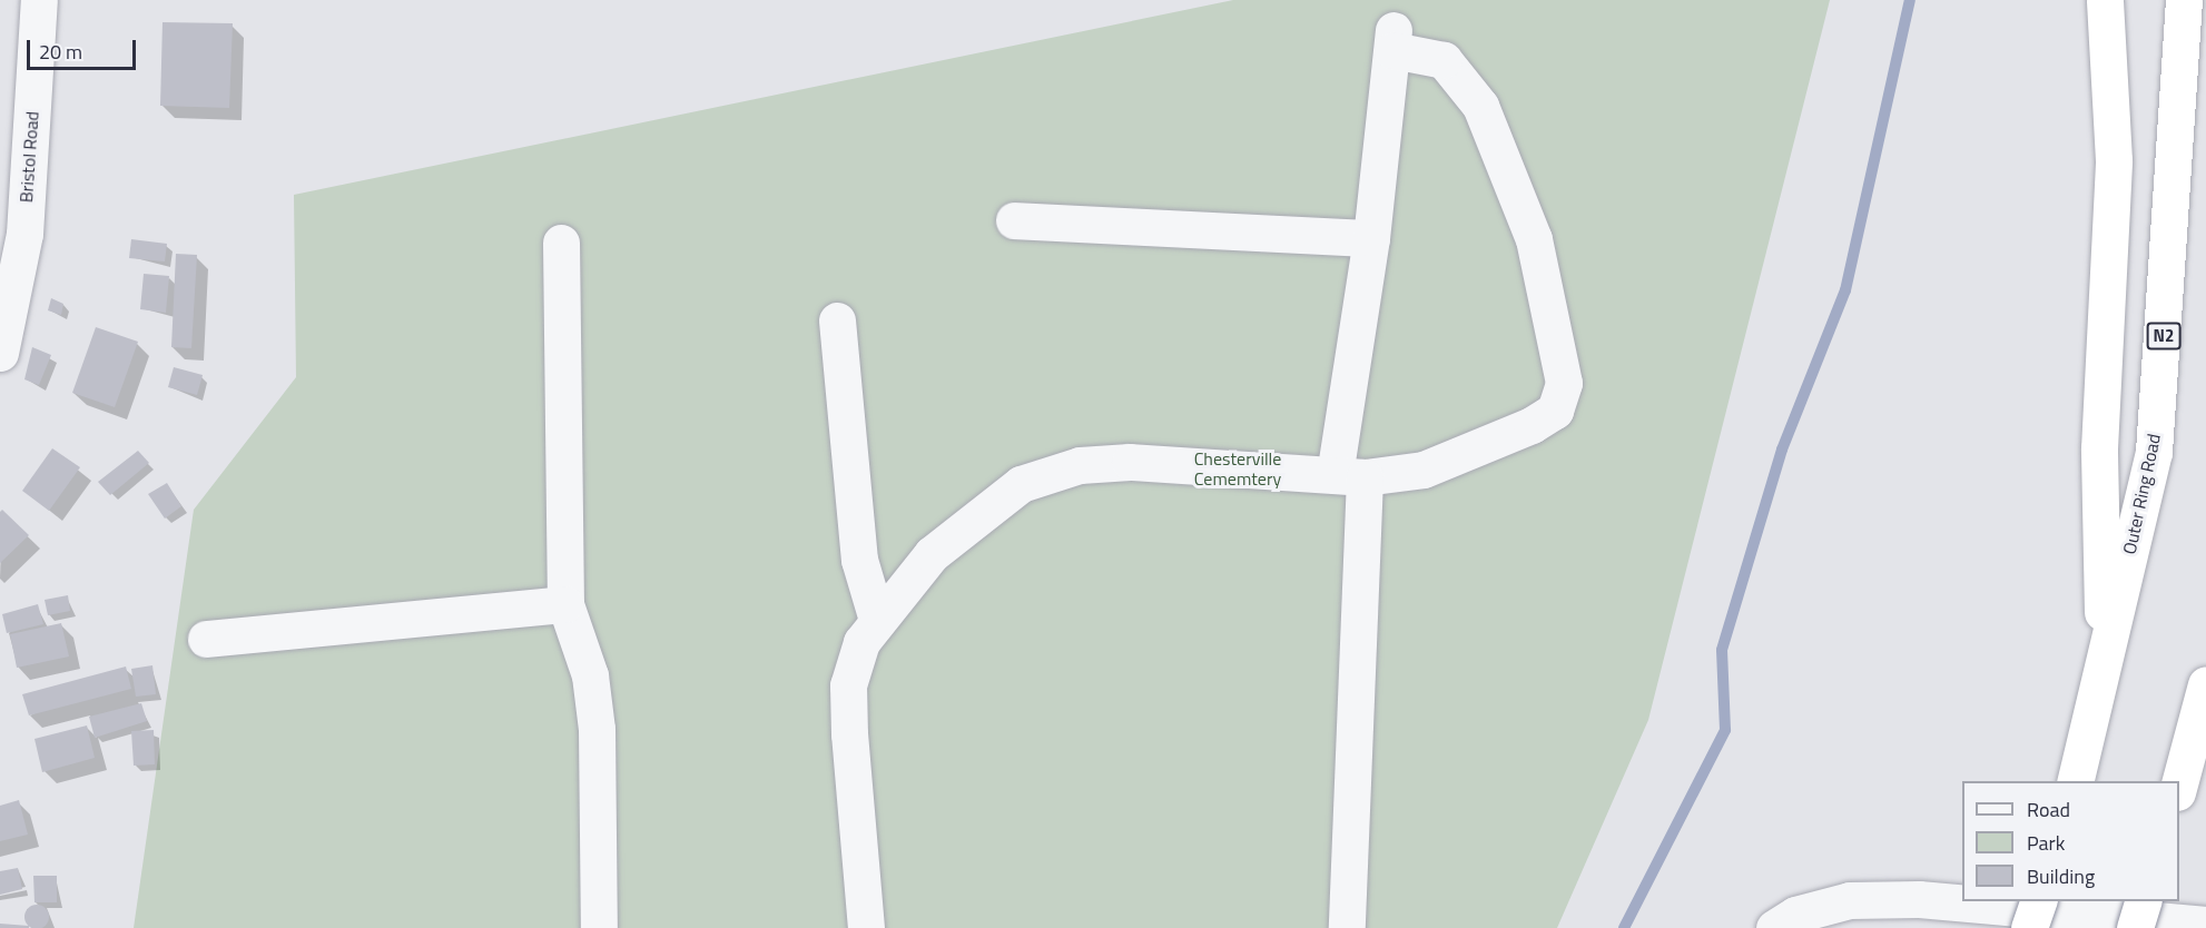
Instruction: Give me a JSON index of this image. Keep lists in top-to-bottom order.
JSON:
{
  "streets": {
    "highway": ["N2", "Outer Ring Road"],
    "street": ["Bristol Road"]
  },
  "parks": ["Chesterville Cememtery"],
  "legend": ["Road", "Park", "Building"],
  "scale_bar": "20 m"
}
